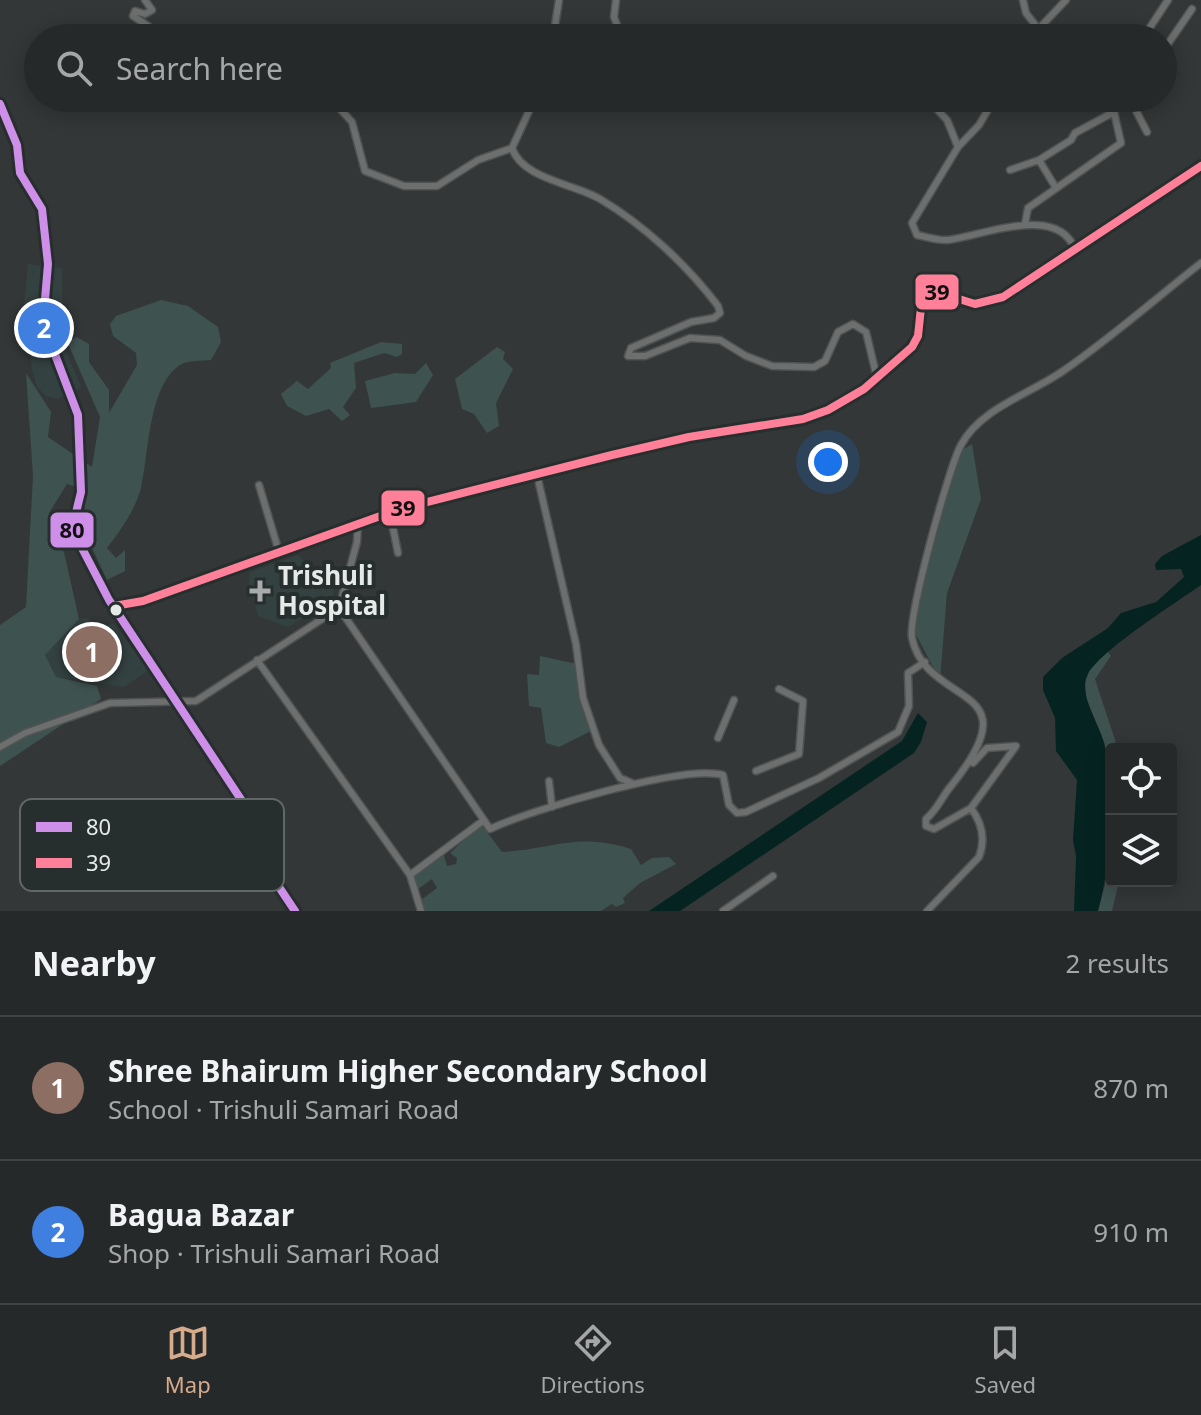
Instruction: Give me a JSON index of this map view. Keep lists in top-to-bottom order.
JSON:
{
  "places": {
    "health": ["Trishuli Hospital"]
  },
  "lines": ["transit line 80", "transit line 39"],
  "legend": ["80", "39"],
  "page": {
    "search": "Search here",
    "pins": ["2", "1"],
    "heading": ["Nearby", "2 results"],
    "list": [
      {
        "mark": "1",
        "name": "Shree Bhairum Higher Secondary School",
        "note": "School · Trishuli Samari Road",
        "value": "870 m"
      },
      {
        "mark": "2",
        "name": "Bagua Bazar",
        "note": "Shop · Trishuli Samari Road",
        "value": "910 m"
      }
    ],
    "nav": ["Map", "Directions", "Saved"]
  }
}
